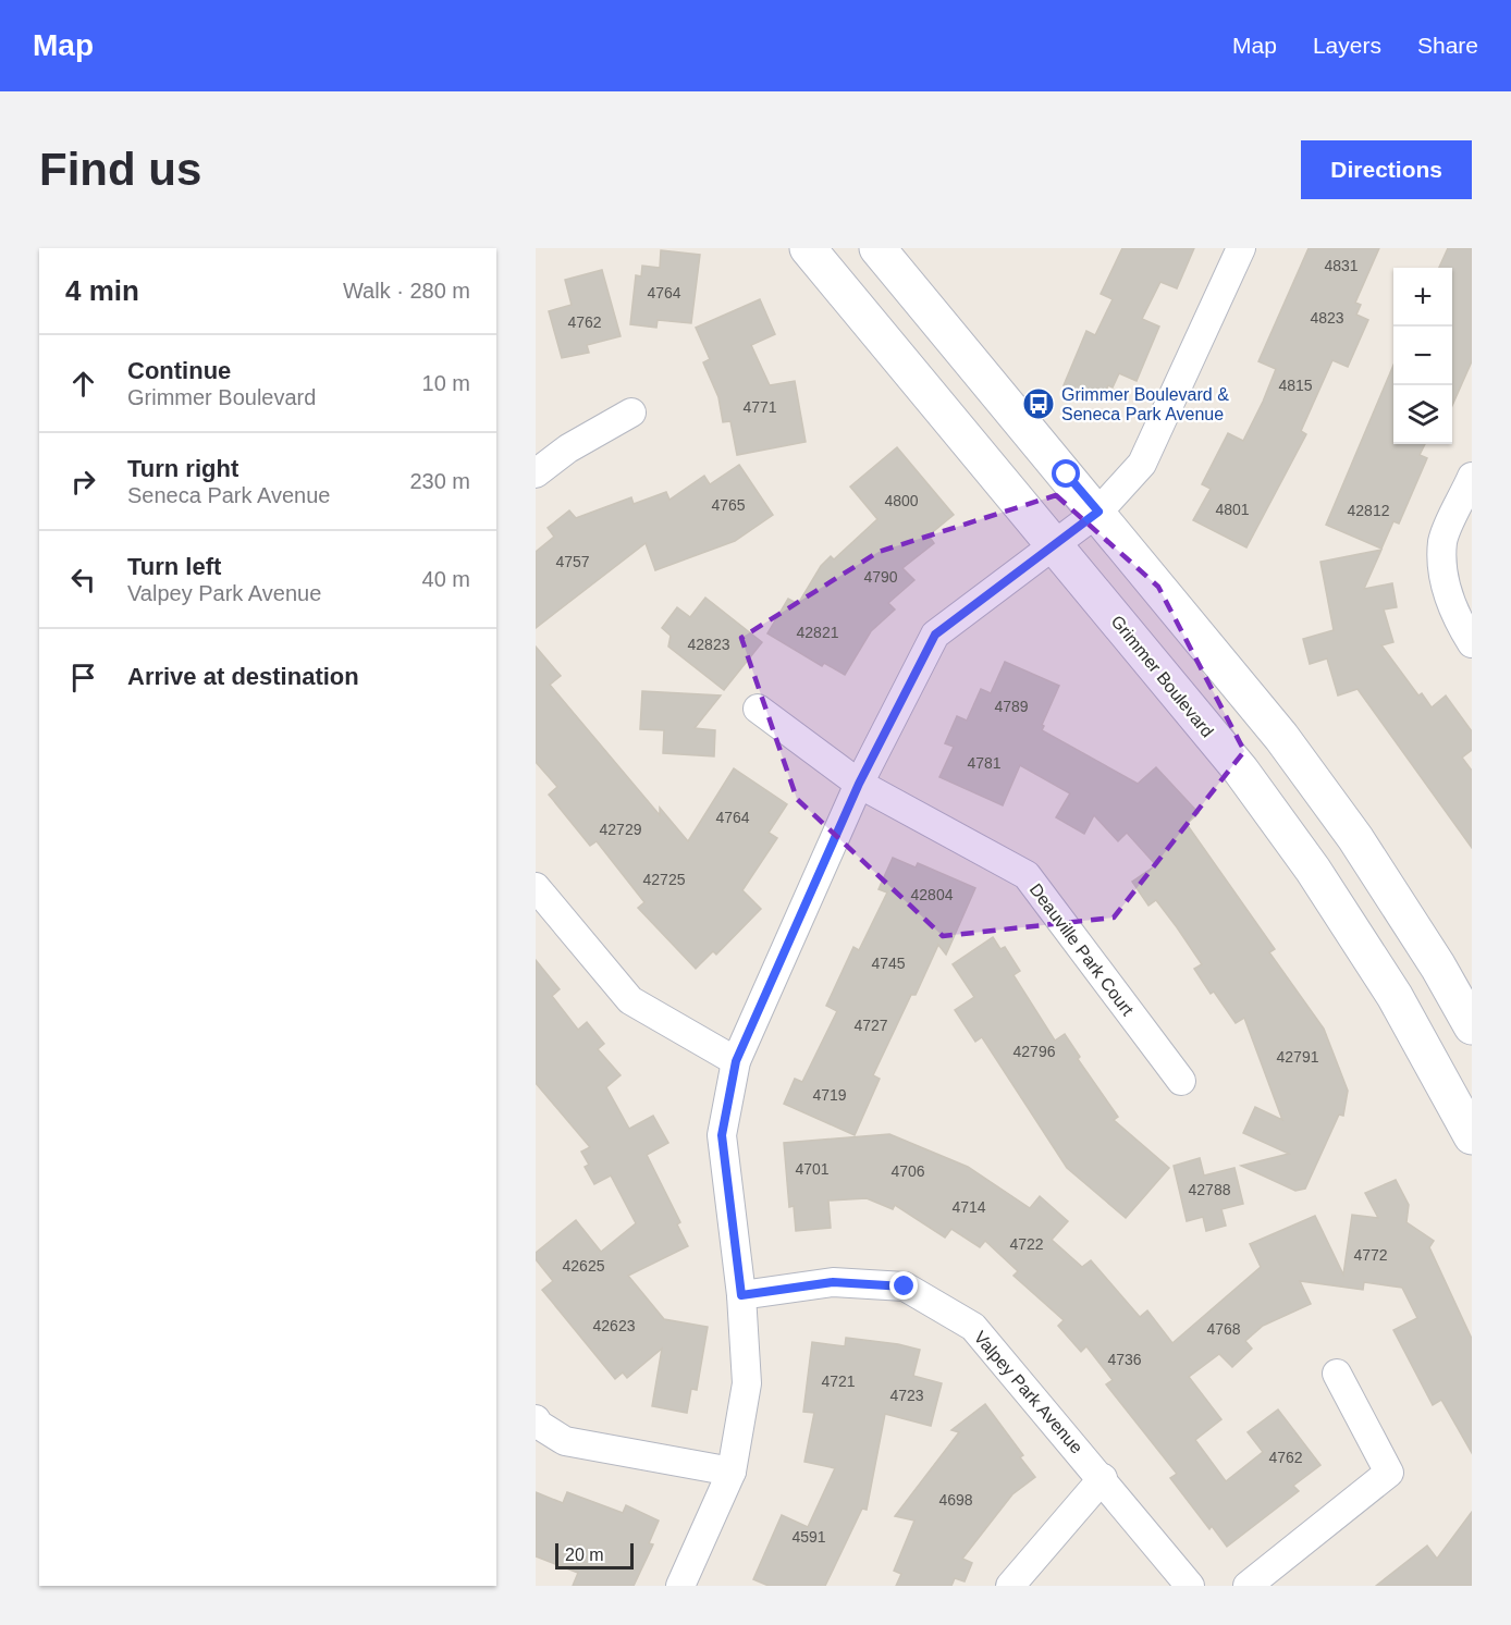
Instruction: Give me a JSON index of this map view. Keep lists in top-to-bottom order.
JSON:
{
  "streets": {
    "main road": ["Grimmer Boulevard"],
    "street": ["Deauville Park Court", "Valpey Park Avenue"]
  },
  "places": {
    "bus stop": ["Grimmer Boulevard & Seneca Park Avenue"]
  },
  "house_numbers": [
    "4831",
    "4764",
    "4823",
    "4762",
    "4815",
    "4771",
    "4800",
    "4765",
    "4801",
    "42812",
    "4757",
    "4790",
    "42821",
    "42823",
    "4789",
    "4781",
    "4764",
    "42729",
    "42725",
    "42804",
    "4745",
    "4727",
    "42796",
    "42791",
    "4719",
    "4701",
    "4706",
    "42788",
    "4714",
    "4722",
    "4772",
    "42625",
    "42623",
    "4768",
    "4736",
    "4721",
    "4723",
    "4762",
    "4698",
    "4591"
  ],
  "scale_bar": "20 m",
  "page": {
    "header": "Map",
    "nav": ["Map", "Layers", "Share"],
    "buttons": "Directions",
    "title": "Find us",
    "heading": ["4 min", "Walk · 280 m"],
    "map_buttons": ["+", "−"],
    "list": [
      ["Continue", "Grimmer Boulevard", "10 m"],
      ["Turn right", "Seneca Park Avenue", "230 m"],
      ["Turn left", "Valpey Park Avenue", "40 m"],
      "Arrive at destination"
    ],
    "scale": "20 m"
  }
}
